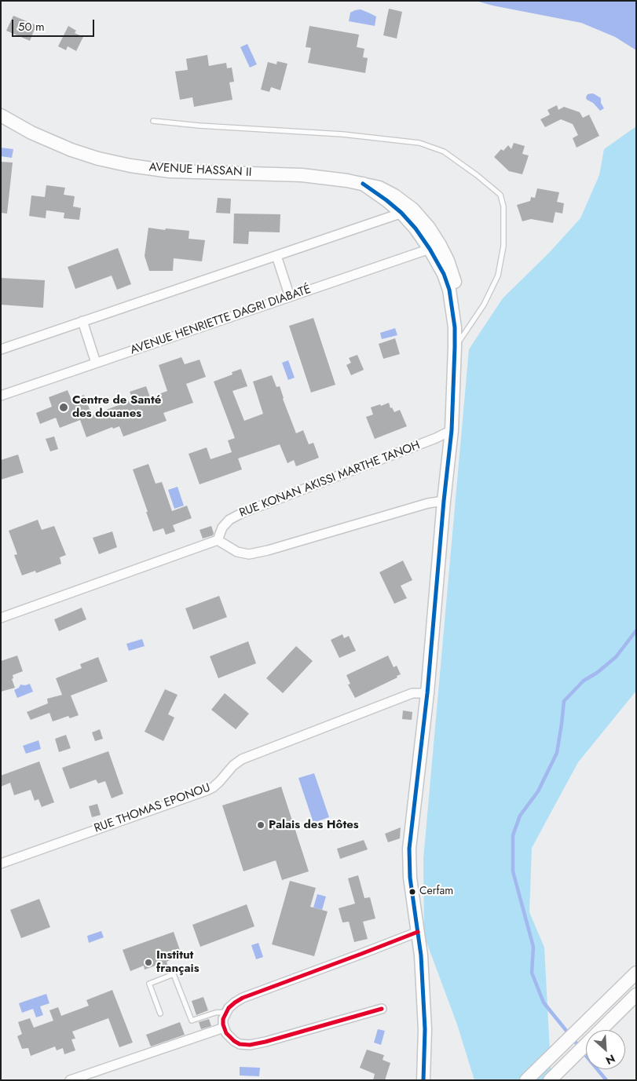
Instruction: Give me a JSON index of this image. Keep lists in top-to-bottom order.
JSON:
{
  "streets": {
    "street": [
      "AVENUE HASSAN II",
      "AVENUE HENRIETTE DAGRI DIABATÉ",
      "RUE KONAN AKISSI MARTHE TANOH",
      "RUE THOMAS EPONOU"
    ]
  },
  "crossings": [
    ["AVENUE HASSAN II", "AVENUE HENRIETTE DAGRI DIABATÉ"],
    ["AVENUE HASSAN II", "RUE KONAN AKISSI MARTHE TANOH"],
    ["AVENUE HASSAN II", "RUE THOMAS EPONOU"]
  ],
  "places": [
    "Centre de Santé des douanes",
    "Palais des Hôtes",
    "Cerfam",
    "Institut français"
  ],
  "scale_bar": "50 m",
  "north": "bottom right"
}
